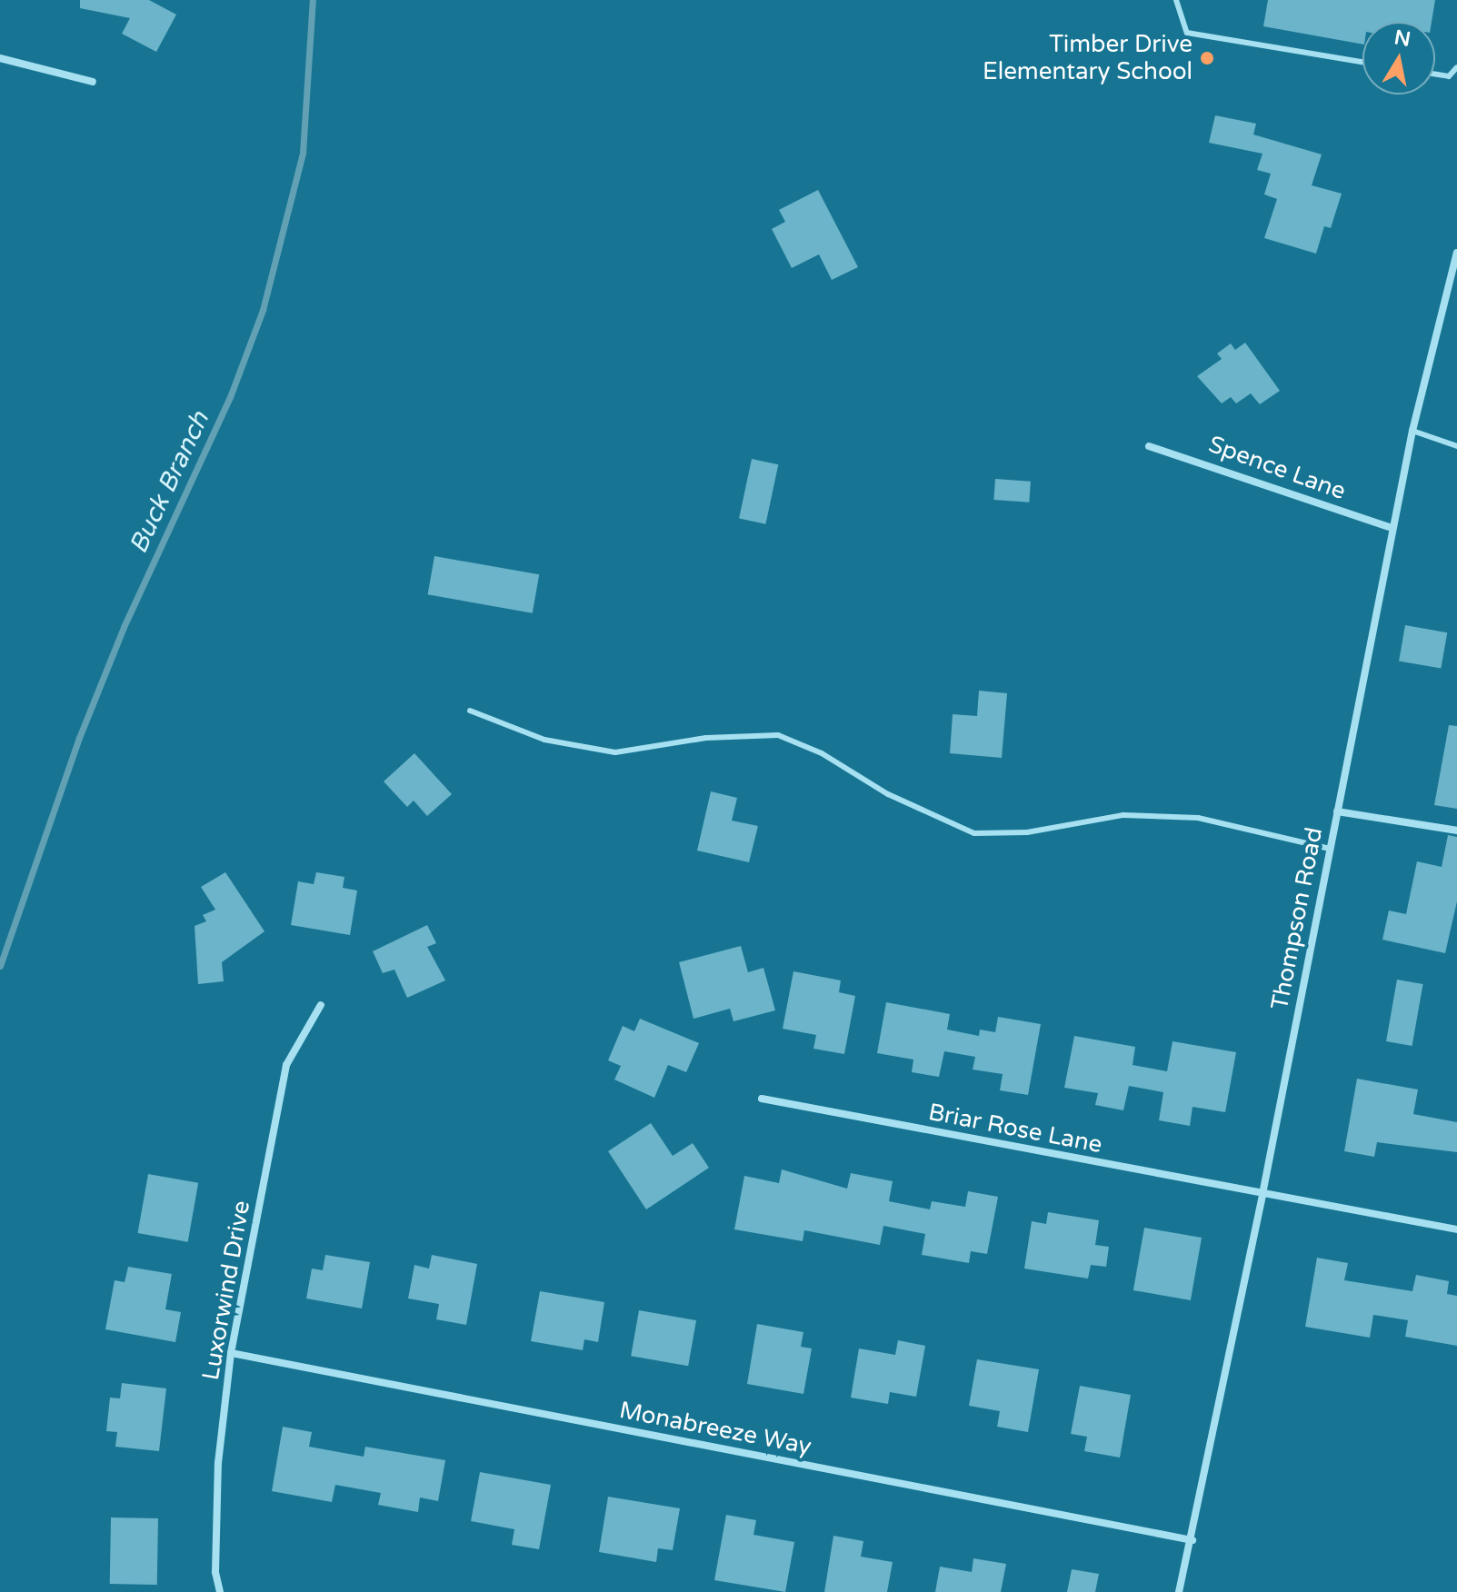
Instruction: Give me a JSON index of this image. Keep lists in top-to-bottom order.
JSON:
{
  "streets": {
    "street": [
      "Spence Lane",
      "Thompson Road",
      "Briar Rose Lane",
      "Luxorwind Drive",
      "Monabreeze Way"
    ]
  },
  "crossings": [
    ["Spence Lane", "Thompson Road"],
    ["Thompson Road", "Briar Rose Lane"],
    ["Thompson Road", "Monabreeze Way"],
    ["Luxorwind Drive", "Monabreeze Way"]
  ],
  "water": ["Buck Branch"],
  "places": ["Timber Drive Elementary School"],
  "north": "top"
}
